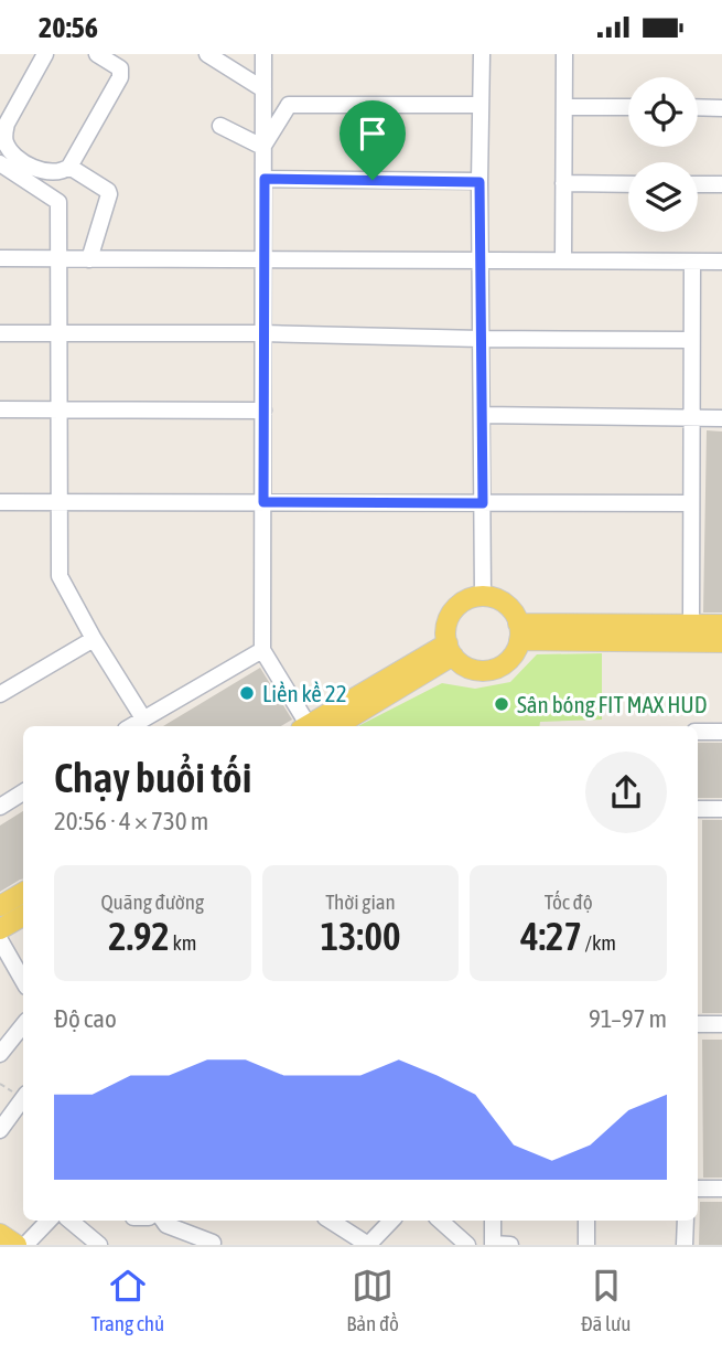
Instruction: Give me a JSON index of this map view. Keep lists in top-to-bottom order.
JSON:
{
  "places": ["Liền kề 22", "Sân bóng FIT MAX HUD"],
  "page": {
    "status": "20:56",
    "heading": ["Chạy buổi tối", "20:56 · 4 × 730 m"],
    "stats": [
      ["Quãng đường", "2.92 km"],
      ["Thời gian", "13:00"],
      ["Tốc độ", "4:27 /km"]
    ],
    "chart": ["Độ cao", "91–97 m"],
    "tabs": ["Trang chủ", "Bản đồ", "Đã lưu"]
  }
}
